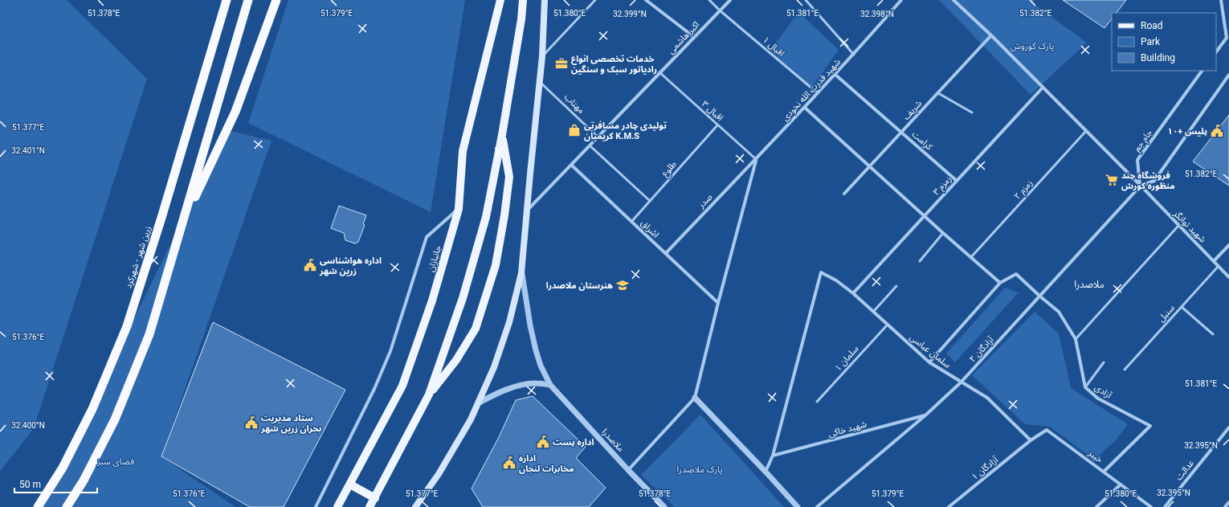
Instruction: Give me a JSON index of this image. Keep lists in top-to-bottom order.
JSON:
{
  "streets": {
    "highway": ["زرین شهر - شهرکرد"],
    "main road": ["جانبازان"],
    "street": [
      "اکبر هاشمی",
      "شهید قدرت الله نخودی",
      "شریف",
      "کرامت",
      "جام جم",
      "زمزم ۳",
      "صدر",
      "شهید توانگر",
      "اشراق",
      "آزادگان ۲",
      "سلمان عباسی",
      "آزادی",
      "شهید خاکی",
      "ملاصدرا",
      "خیبر",
      "آزادگان ۱",
      "عدالت"
    ],
    "lane": [
      "اقبال ۱",
      "مهتاب",
      "اقبال ۳",
      "طلوع",
      "زمزم ۲",
      "سنبل",
      "سلمان ۱"
    ]
  },
  "crossings": [
    ["اکبر هاشمی", "اقبال ۱"],
    ["اکبر هاشمی", "مهتاب"],
    ["اکبر هاشمی", "اقبال ۳"],
    ["اکبر هاشمی", "اشراق"],
    ["اقبال ۱", "شهید قدرت الله نخودی"],
    ["شهید قدرت الله نخودی", "اقبال ۳"],
    ["شهید قدرت الله نخودی", "کرامت"],
    ["شهید قدرت الله نخودی", "صدر"],
    ["شریف", "کرامت"],
    ["شریف", "شهید توانگر"],
    ["اقبال ۳", "طلوع"],
    ["اقبال ۳", "صدر"],
    ["کرامت", "زمزم ۳"],
    ["جام جم", "شهید توانگر"],
    ["جام جم", "آزادگان ۲"],
    ["طلوع", "اشراق"],
    ["زمزم ۳", "شهید توانگر"],
    ["زمزم ۳", "سلمان عباسی"],
    ["زمزم ۲", "شهید توانگر"],
    ["صدر", "اشراق"],
    ["شهید توانگر", "سنبل"],
    ["شهید توانگر", "آزادگان ۲"],
    ["آزادگان ۲", "سلمان عباسی"],
    ["آزادگان ۲", "آزادی"],
    ["آزادگان ۲", "شهید خاکی"],
    ["سلمان عباسی", "سلمان ۱"],
    ["سلمان عباسی", "شهید خاکی"],
    ["سلمان عباسی", "خیبر"],
    ["سلمان عباسی", "آزادگان ۱"],
    ["آزادی", "خیبر"],
    ["خیبر", "آزادگان ۱"]
  ],
  "districts": ["ملاصدرا"],
  "parks": ["پارک کوروش", "فضای سبز", "پارک ملاصدرا"],
  "places": {
    "office": ["خدمات تخصصی انواع رادیاتور سبک و سنگین"],
    "shop": ["تولیدی چادر مسافرتی کریمیان K.M.S"],
    "public building": [
      "پلیس +۱۰",
      "اداره هواشناسی زرین شهر",
      "ستاد مدیریت بحران زرین شهر",
      "اداره پست",
      "اداره مخابرات لنجان"
    ],
    "supermarket": ["فروشگاه چند منظوره کورش"],
    "school or university": ["هنرستان ملاصدرا"]
  },
  "legend": ["Road", "Park", "Building"],
  "scale_bar": "50 m",
  "coordinates": [
    "51.378°E",
    "51.379°E",
    "51.380°E",
    "51.381°E",
    "51.382°E",
    "32.399°N",
    "32.398°N",
    "51.377°E",
    "32.401°N",
    "51.376°E",
    "32.400°N",
    "32.395°N"
  ]
}
